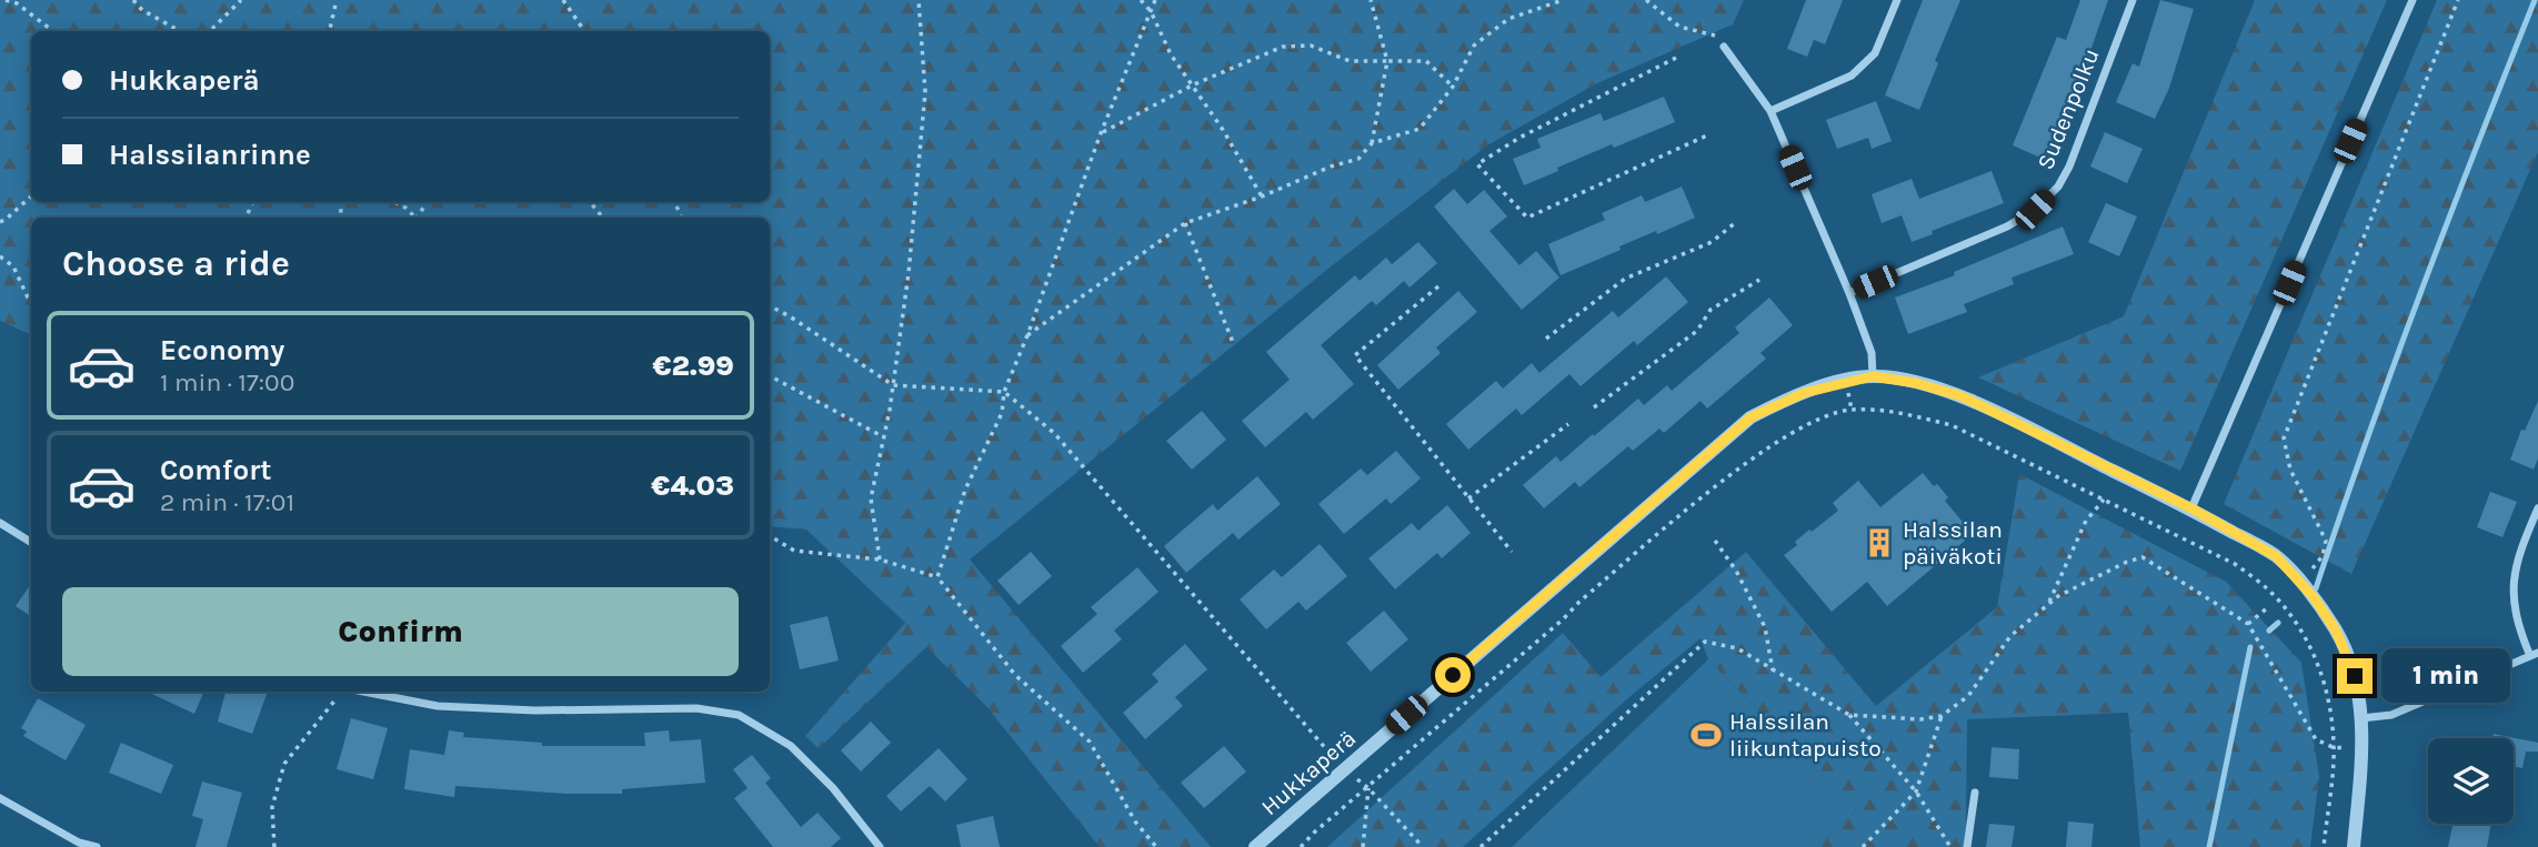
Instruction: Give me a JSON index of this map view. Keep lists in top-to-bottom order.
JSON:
{
  "streets": {
    "street": ["Sudenpolku", "Hukkaperä"]
  },
  "places": {
    "building": ["Halssilan päiväkoti"],
    "sports": ["Halssilan liikuntapuisto"]
  },
  "page": {
    "banner": ["Hukkaperä", "Halssilanrinne"],
    "heading": "Choose a ride",
    "list": [
      {
        "name": "Economy",
        "note": "1 min · 17:00",
        "value": "€2.99"
      },
      {
        "name": "Comfort",
        "note": "2 min · 17:01",
        "value": "€4.03"
      }
    ],
    "buttons": "Confirm",
    "bubble": "1 min"
  }
}
